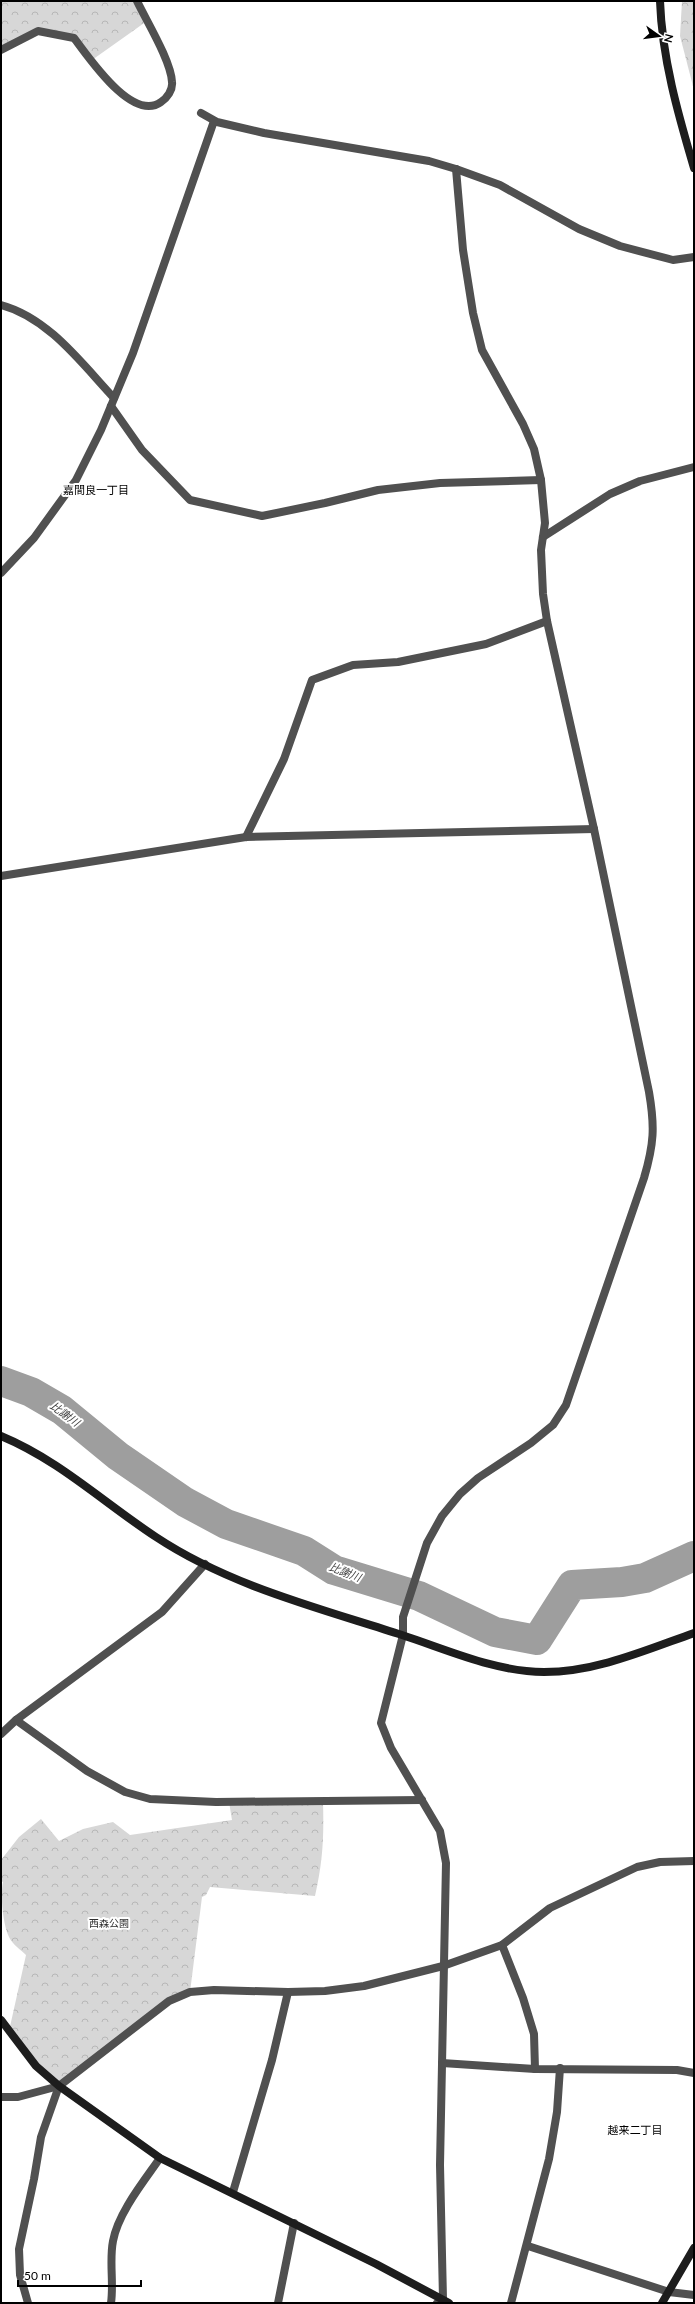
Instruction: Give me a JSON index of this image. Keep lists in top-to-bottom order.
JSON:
{
  "districts": ["嘉間良一丁目", "越来二丁目"],
  "water": ["比謝川"],
  "parks": ["西森公園"],
  "scale_bar": "50 m",
  "north": "right"
}
